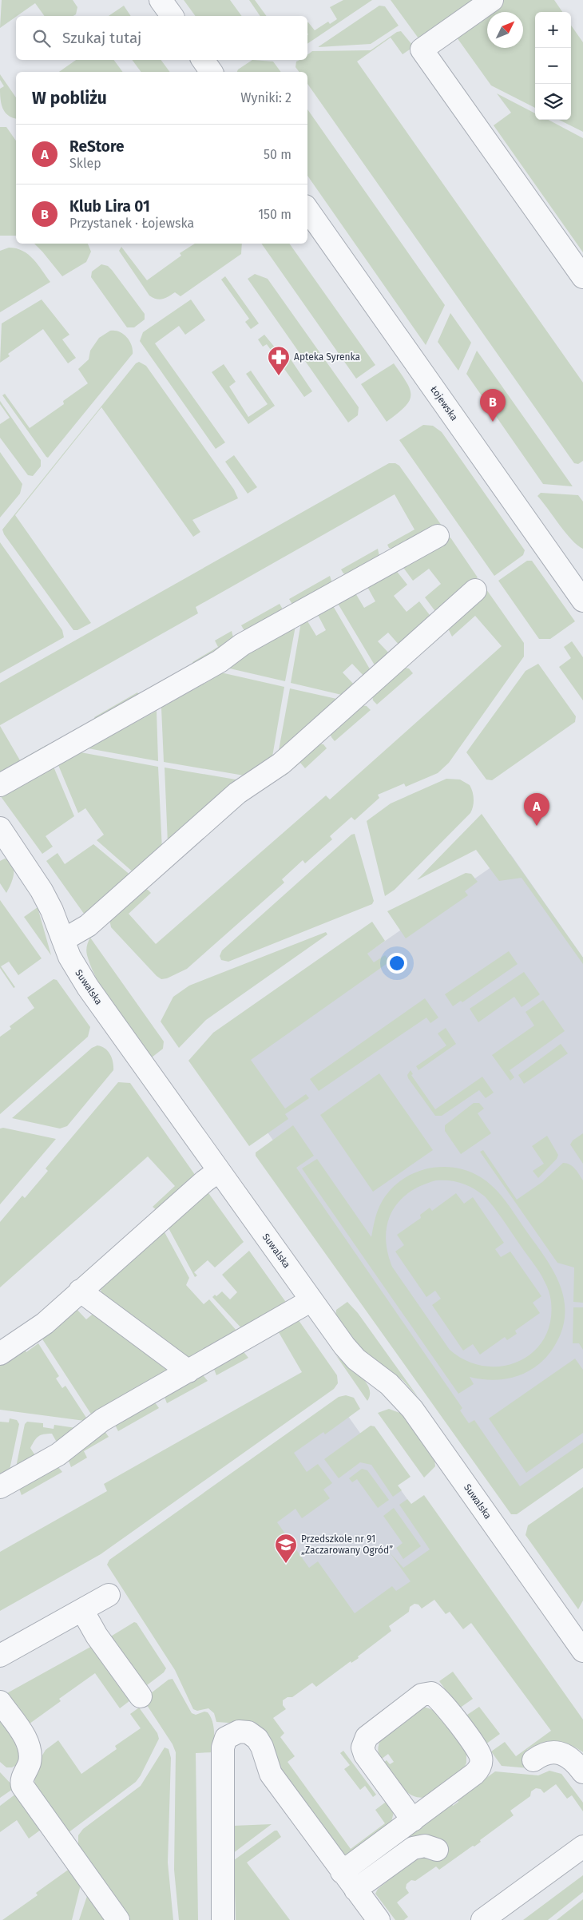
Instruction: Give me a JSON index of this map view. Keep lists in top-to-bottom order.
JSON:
{
  "streets": {
    "street": ["Łojewska", "Suwalska"]
  },
  "places": {
    "pharmacy": ["Apteka Syrenka"],
    "school or university": ["Przedszkole nr 91 „Zaczarowany Ogród”"]
  },
  "north": "top right",
  "page": {
    "map_buttons": ["+", "−"],
    "search": "Szukaj tutaj",
    "heading": ["W pobliżu", "Wyniki: 2"],
    "list": [
      {
        "mark": "A",
        "name": "ReStore",
        "note": "Sklep",
        "value": "50 m"
      },
      {
        "mark": "B",
        "name": "Klub Lira 01",
        "note": "Przystanek · Łojewska",
        "value": "150 m"
      }
    ],
    "pins": ["B", "A"]
  }
}
